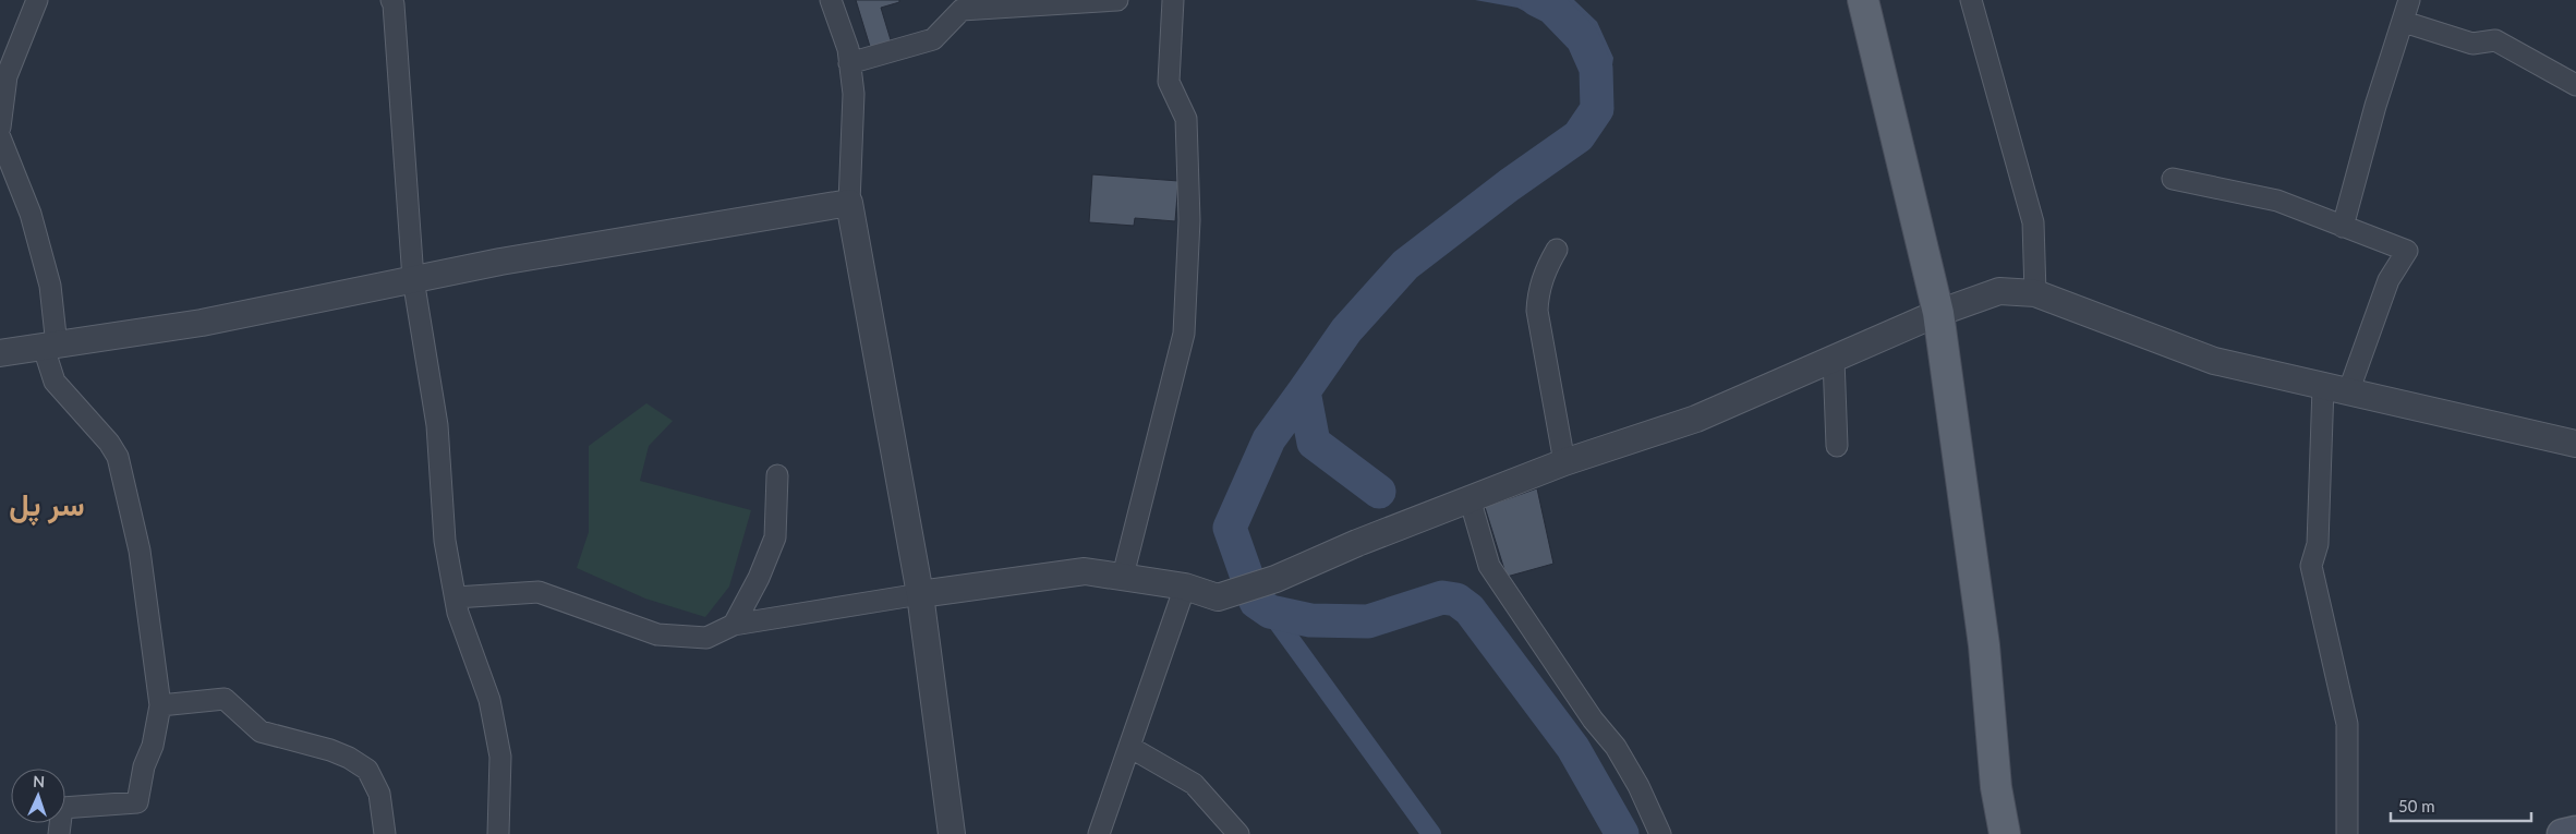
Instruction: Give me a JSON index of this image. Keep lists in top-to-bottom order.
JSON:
{
  "districts": ["سر پل"],
  "scale_bar": "50 m",
  "north": "top"
}
